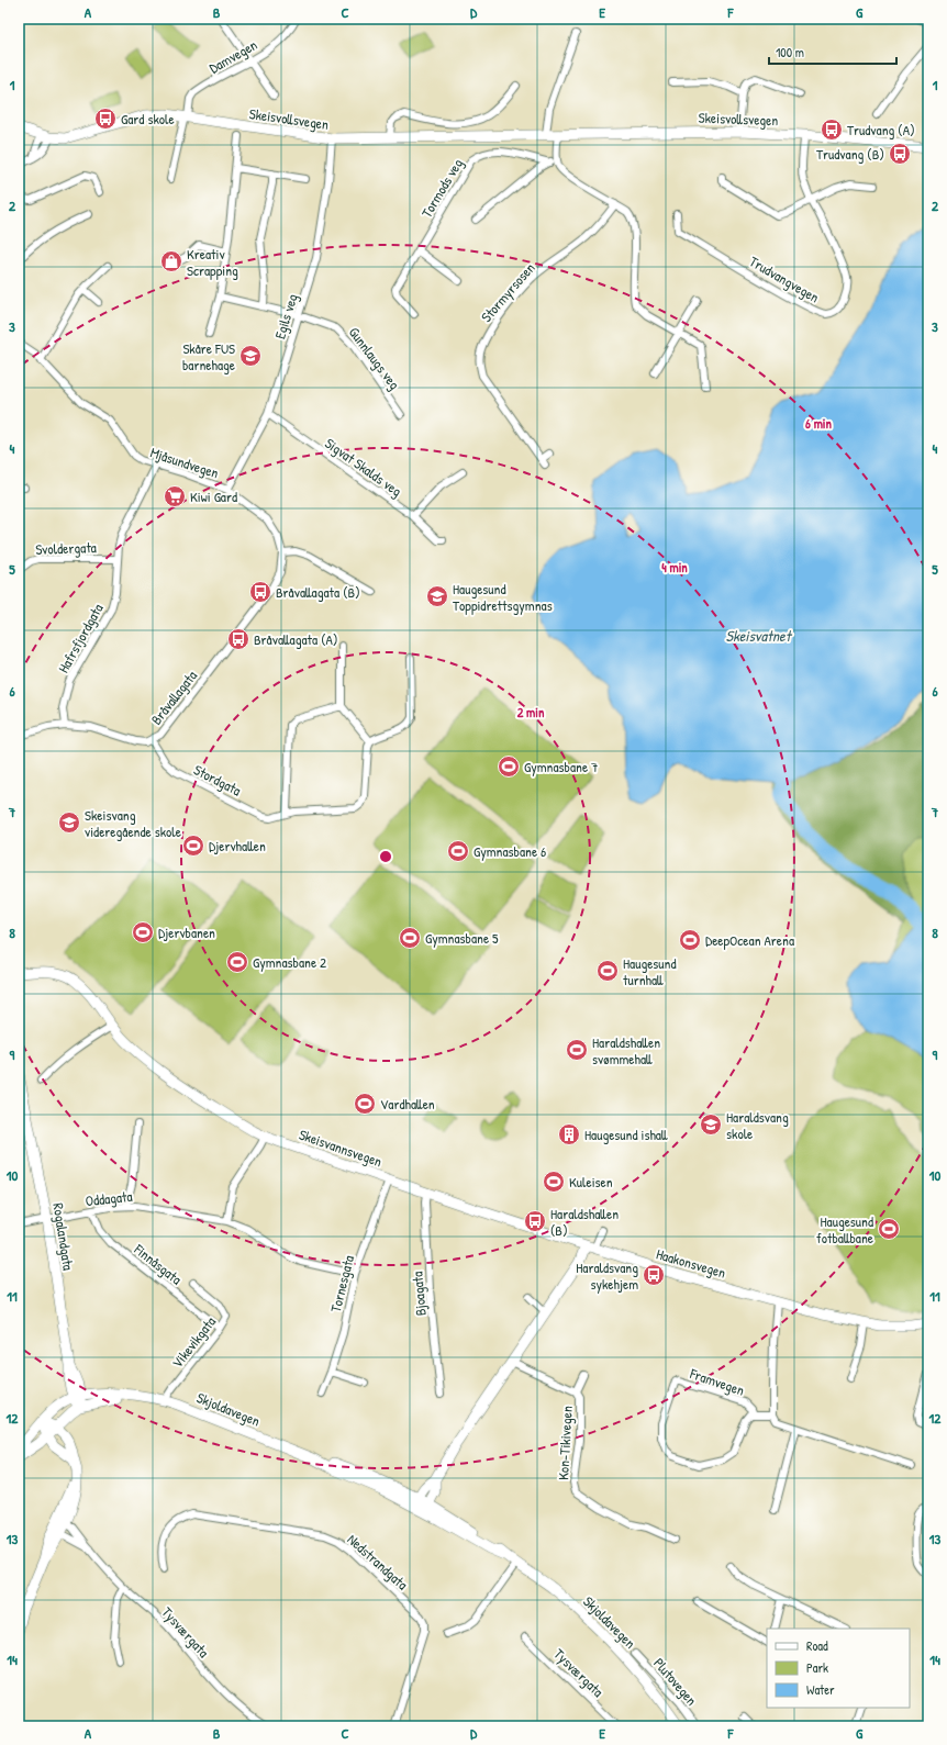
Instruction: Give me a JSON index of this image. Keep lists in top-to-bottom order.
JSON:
{
  "streets": {
    "main road": [
      "Skeisvollsvegen",
      "Skeisvannsvegen",
      "Rogalandgata",
      "Haakonsvegen",
      "Skjoldavegen"
    ],
    "street": [
      "Damvegen",
      "Tormods veg",
      "Trudvangvegen",
      "Stormyrsosen",
      "Egils veg",
      "Gunnlaugs veg",
      "Mjåsundvegen",
      "Sigvat Skalds veg",
      "Svoldergata",
      "Hafrsfjordgata",
      "Bråvallagata",
      "Stordgata",
      "Oddagata",
      "Finnåsgata",
      "Tornesgata",
      "Bjoagata",
      "Vikevikgata",
      "Framvegen",
      "Kon-Tikivegen",
      "Nedstrandgata",
      "Tysværgata",
      "Plutovegen"
    ]
  },
  "crossings": [
    ["Damvegen", "Skeisvollsvegen"],
    ["Skeisvollsvegen", "Trudvangvegen"],
    ["Skeisvollsvegen", "Egils veg"],
    ["Egils veg", "Gunnlaugs veg"],
    ["Egils veg", "Mjåsundvegen"],
    ["Egils veg", "Sigvat Skalds veg"],
    ["Mjåsundvegen", "Hafrsfjordgata"],
    ["Mjåsundvegen", "Bråvallagata"],
    ["Svoldergata", "Hafrsfjordgata"],
    ["Hafrsfjordgata", "Bråvallagata"],
    ["Bråvallagata", "Stordgata"],
    ["Skeisvannsvegen", "Haakonsvegen"],
    ["Skeisvannsvegen", "Tornesgata"],
    ["Skeisvannsvegen", "Bjoagata"],
    ["Oddagata", "Rogalandgata"],
    ["Oddagata", "Finnåsgata"],
    ["Oddagata", "Tornesgata"],
    ["Rogalandgata", "Skjoldavegen"],
    ["Finnåsgata", "Vikevikgata"],
    ["Vikevikgata", "Skjoldavegen"]
  ],
  "water": ["Skeisvatnet"],
  "places": {
    "bus stop": [
      "Gard skole",
      "Trudvang (A)",
      "Trudvang (B)",
      "Bråvallagata (B)",
      "Bråvallagata (A)",
      "Haraldshallen (B)",
      "Haraldsvang sykehjem"
    ],
    "shop": ["Kreativ Scrapping"],
    "school or university": [
      "Skåre FUS barnehage",
      "Haugesund Toppidrettsgymnas",
      "Skeisvang videregående skole",
      "Haraldsvang skole"
    ],
    "supermarket": ["Kiwi Gard"],
    "sports": [
      "Gymnasbane 7",
      "Djervhallen",
      "Gymnasbane 6",
      "Djervbanen",
      "Gymnasbane 5",
      "DeepOcean Arena",
      "Gymnasbane 2",
      "Haugesund turnhall",
      "Haraldshallen svømmehall",
      "Vardhallen",
      "Kuleisen",
      "Haugesund fotballbane"
    ],
    "building": ["Haugesund ishall"]
  },
  "legend": ["Road", "Park", "Water"],
  "scale_bar": "100 m",
  "grid": {
    "columns": [
      "A",
      "B",
      "C",
      "D",
      "E",
      "F",
      "G"
    ],
    "rows": [
      "1",
      "2",
      "3",
      "4",
      "5",
      "6",
      "7",
      "8",
      "9",
      "10",
      "11",
      "12",
      "13",
      "14"
    ]
  },
  "rings": ["6 min", "4 min", "2 min"]
}
